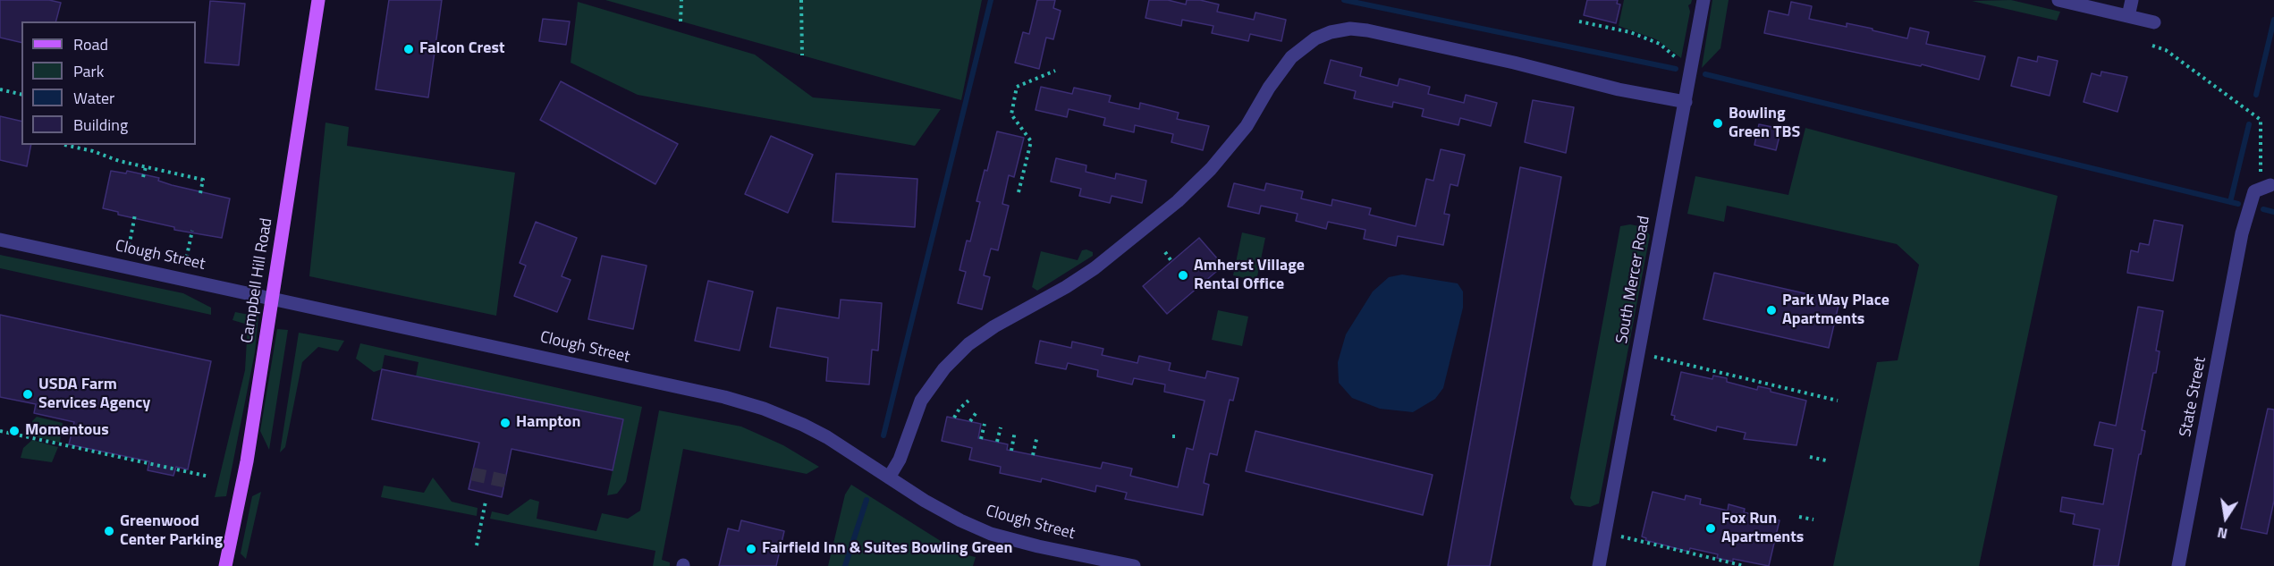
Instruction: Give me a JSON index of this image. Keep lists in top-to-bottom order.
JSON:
{
  "streets": {
    "main road": ["Campbell Hill Road"],
    "street": ["Clough Street", "South Mercer Road", "State Street"]
  },
  "crossings": [
    ["Clough Street", "Campbell Hill Road"]
  ],
  "places": [
    "Falcon Crest",
    "Bowling Green TBS",
    "Amherst Village Rental Office",
    "Park Way Place Apartments",
    "USDA Farm Services Agency",
    "Hampton",
    "Momentous",
    "Fox Run Apartments",
    "Greenwood Center Parking",
    "Fairfield Inn & Suites Bowling Green"
  ],
  "legend": [
    "Road",
    "Park",
    "Water",
    "Building"
  ],
  "north": "bottom"
}
